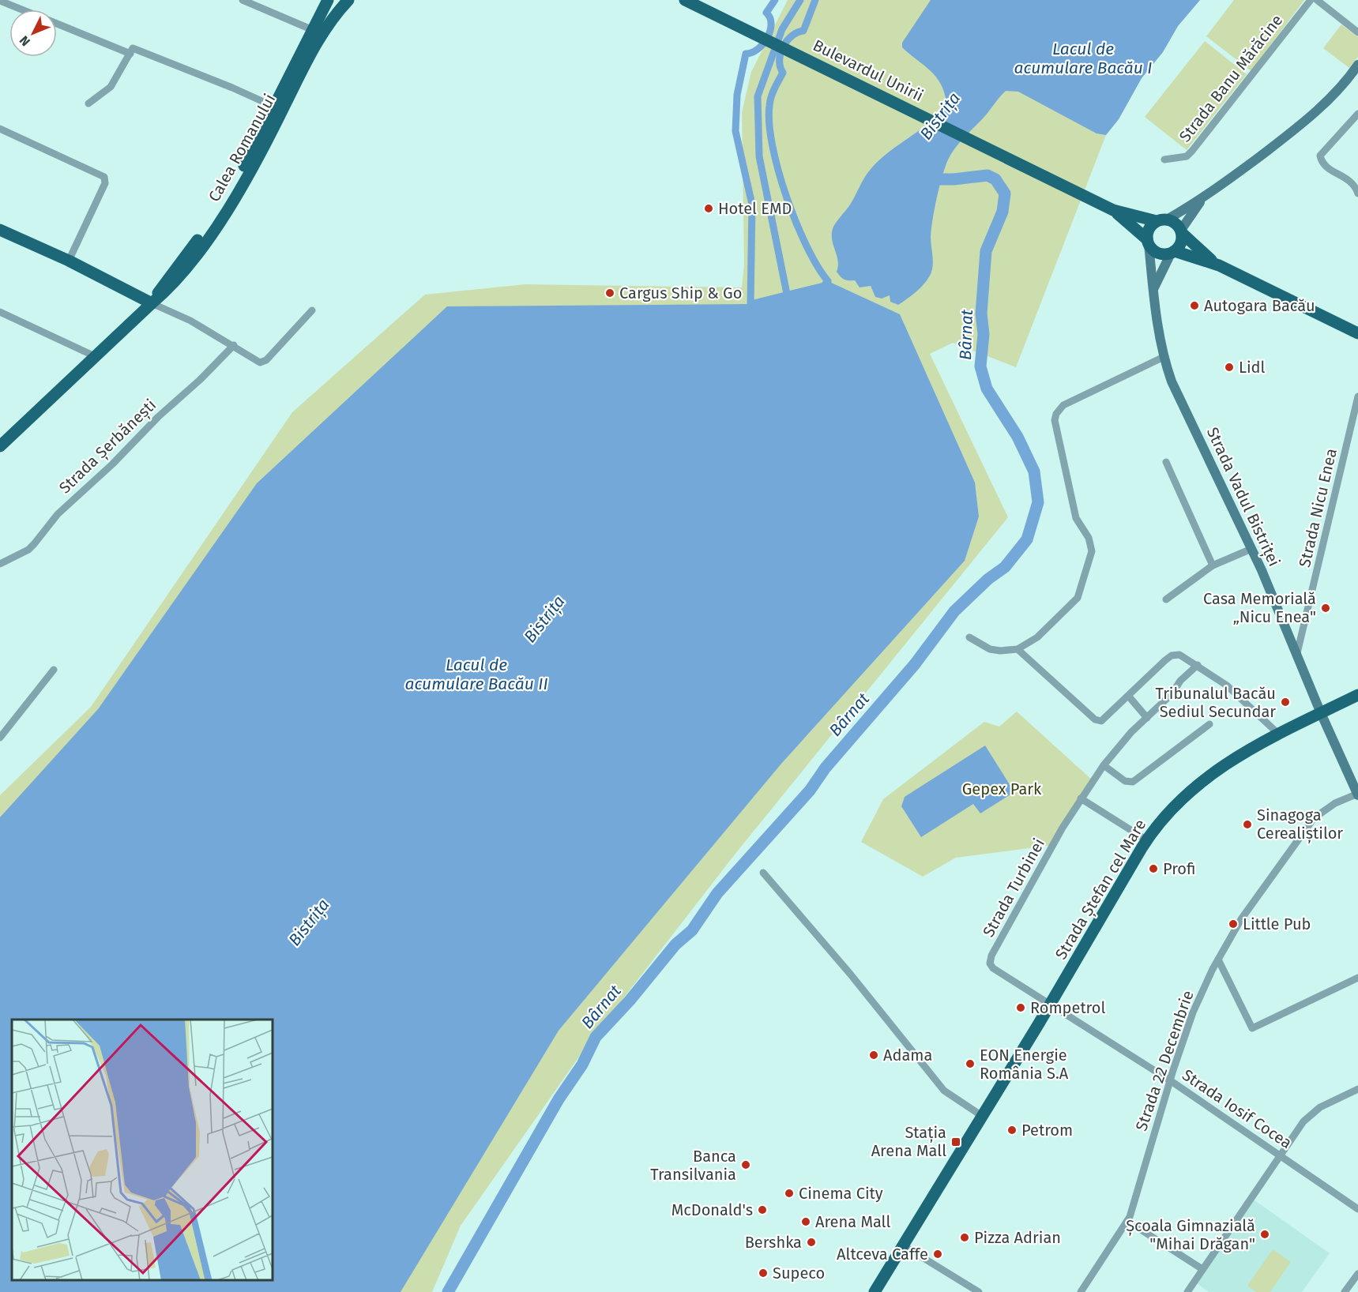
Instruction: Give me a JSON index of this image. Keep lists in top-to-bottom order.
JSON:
{
  "streets": {
    "main road": [
      "Bulevardul Unirii",
      "Calea Romanului",
      "Strada Vadul Bistriței",
      "Strada Ștefan cel Mare"
    ],
    "street": [
      "Strada Banu Mărăcine",
      "Strada Șerbănești",
      "Strada Nicu Enea",
      "Strada Turbinei",
      "Strada 22 Decembrie",
      "Strada Iosif Cocea"
    ]
  },
  "crossings": [
    ["Bulevardul Unirii", "Strada Vadul Bistriței"],
    ["Strada Vadul Bistriței", "Strada Nicu Enea"],
    ["Strada Vadul Bistriței", "Strada Ștefan cel Mare"],
    ["Strada Vadul Bistriței", "Strada 22 Decembrie"],
    ["Strada Turbinei", "Strada Ștefan cel Mare"],
    ["Strada Turbinei", "Strada Iosif Cocea"],
    ["Strada Ștefan cel Mare", "Strada Iosif Cocea"],
    ["Strada 22 Decembrie", "Strada Iosif Cocea"]
  ],
  "water": [
    "Lacul de acumulare Bacău I",
    "Bistrița",
    "Bârnat",
    "Lacul de acumulare Bacău II"
  ],
  "parks": ["Gepex Park"],
  "places": {
    "other": [
      "Hotel EMD",
      "Cargus Ship & Go",
      "Autogara Bacău",
      "Lidl",
      "Casa Memorială „Nicu Enea\"",
      "Tribunalul Bacău Sediul Secundar",
      "Sinagoga Cerealiștilor",
      "Profi",
      "Little Pub",
      "Rompetrol",
      "Adama",
      "EON Energie România S.A",
      "Petrom",
      "Banca Transilvania",
      "Cinema City",
      "McDonald's",
      "Arena Mall",
      "Școala Gimnazială \"Mihai Drăgan\"",
      "Pizza Adrian",
      "Bershka",
      "Altceva Caffe",
      "Supeco"
    ],
    "transit": ["Stația Arena Mall"]
  },
  "north": "bottom left"
}
